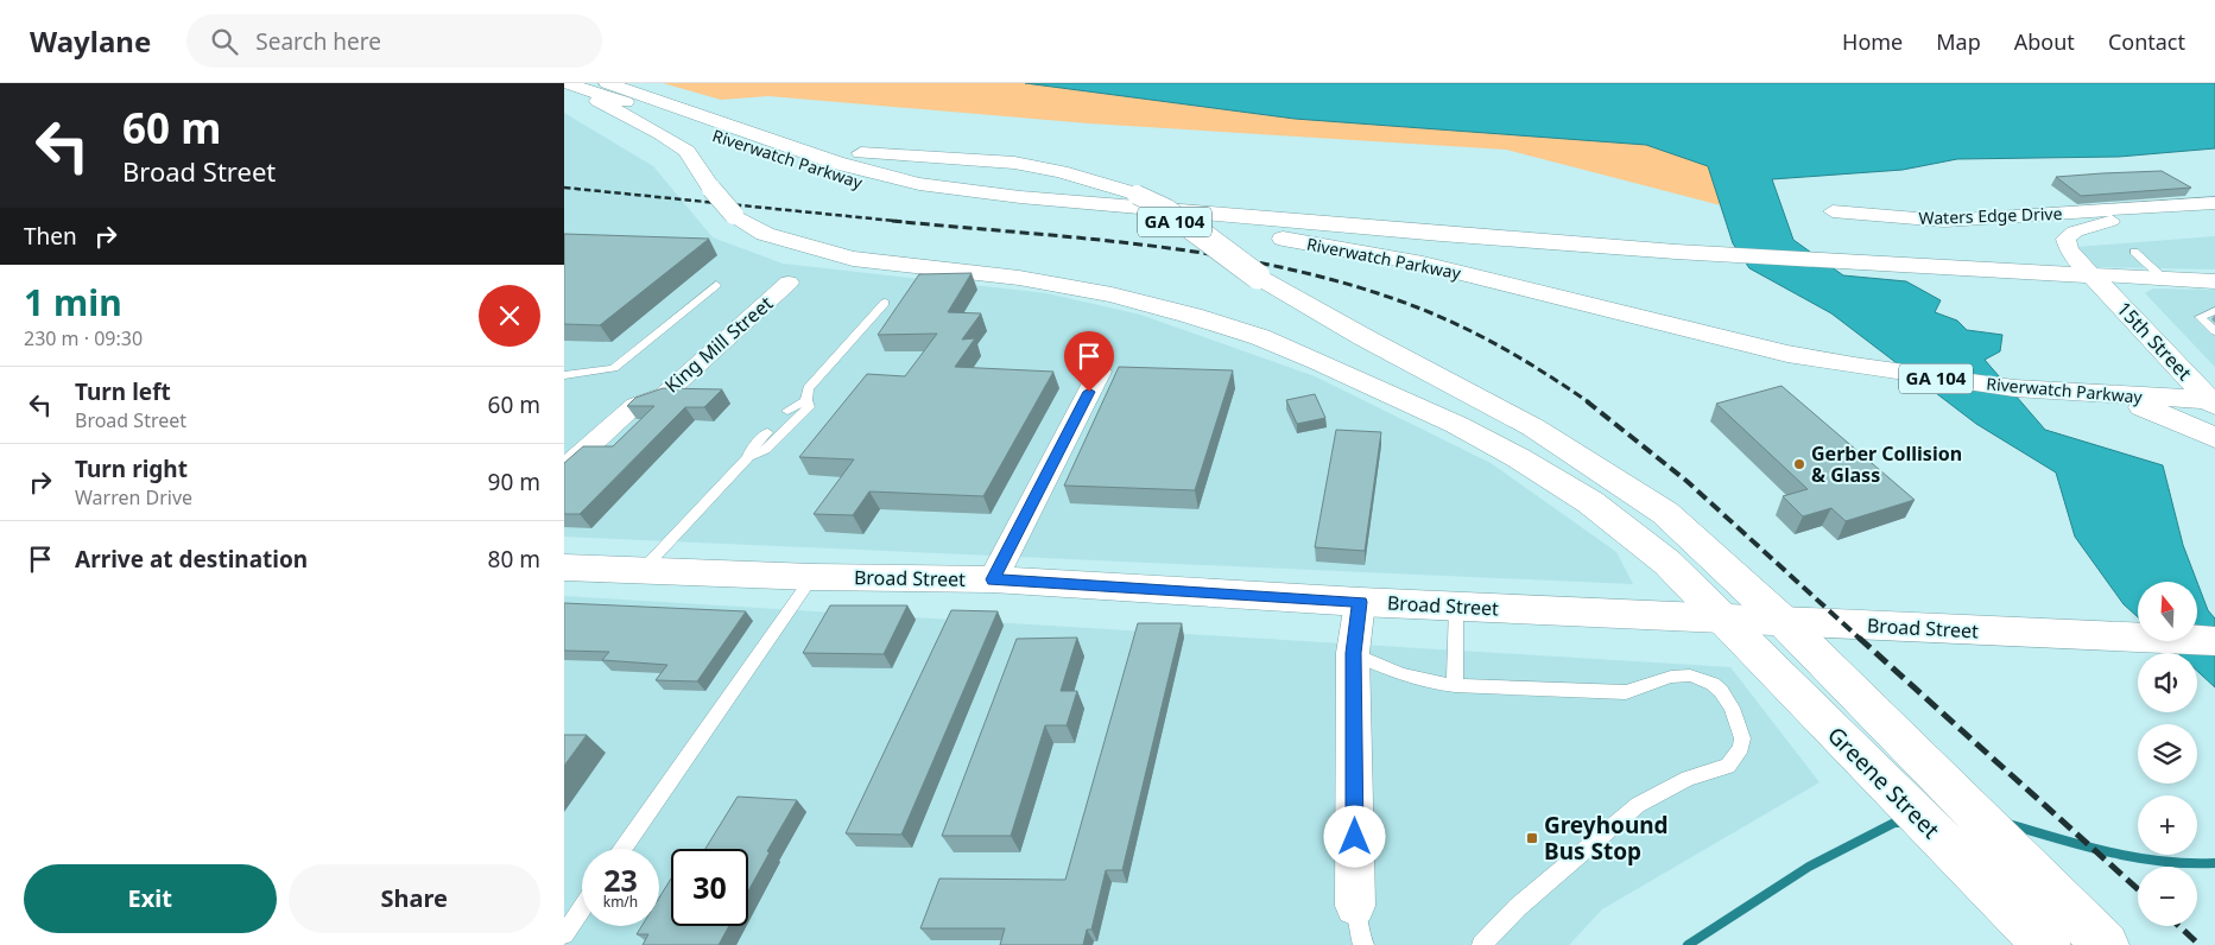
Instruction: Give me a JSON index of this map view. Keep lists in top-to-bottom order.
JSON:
{
  "streets": {
    "main road": [
      "Riverwatch Parkway",
      "GA 104",
      "15th Street",
      "Broad Street",
      "Greene Street"
    ],
    "street": ["Waters Edge Drive", "King Mill Street"]
  },
  "crossings": [
    ["Riverwatch Parkway", "Waters Edge Drive"],
    ["Riverwatch Parkway", "GA 104"],
    ["Riverwatch Parkway", "15th Street"],
    ["Riverwatch Parkway", "Greene Street"],
    ["Waters Edge Drive", "GA 104"],
    ["Waters Edge Drive", "15th Street"],
    ["GA 104", "15th Street"],
    ["Broad Street", "Greene Street"]
  ],
  "places": {
    "other": ["Gerber Collision & Glass"],
    "transit": ["Greyhound Bus Stop"]
  },
  "north": "top",
  "page": {
    "header": "Waylane",
    "search": "Search here",
    "nav": [
      "Home",
      "Map",
      "About",
      "Contact"
    ],
    "turn": ["60 m", "Broad Street"],
    "then": "Then",
    "heading": ["1 min", "230 m · 09:30"],
    "list": [
      {
        "name": "Turn left",
        "note": "Broad Street",
        "value": "60 m"
      },
      {
        "name": "Turn right",
        "note": "Warren Drive",
        "value": "90 m"
      },
      {
        "name": "Arrive at destination",
        "value": "80 m"
      }
    ],
    "map_buttons": ["+", "−"],
    "speed": "23 km/h",
    "limit": "30",
    "buttons": ["Exit", "Share"]
  }
}
